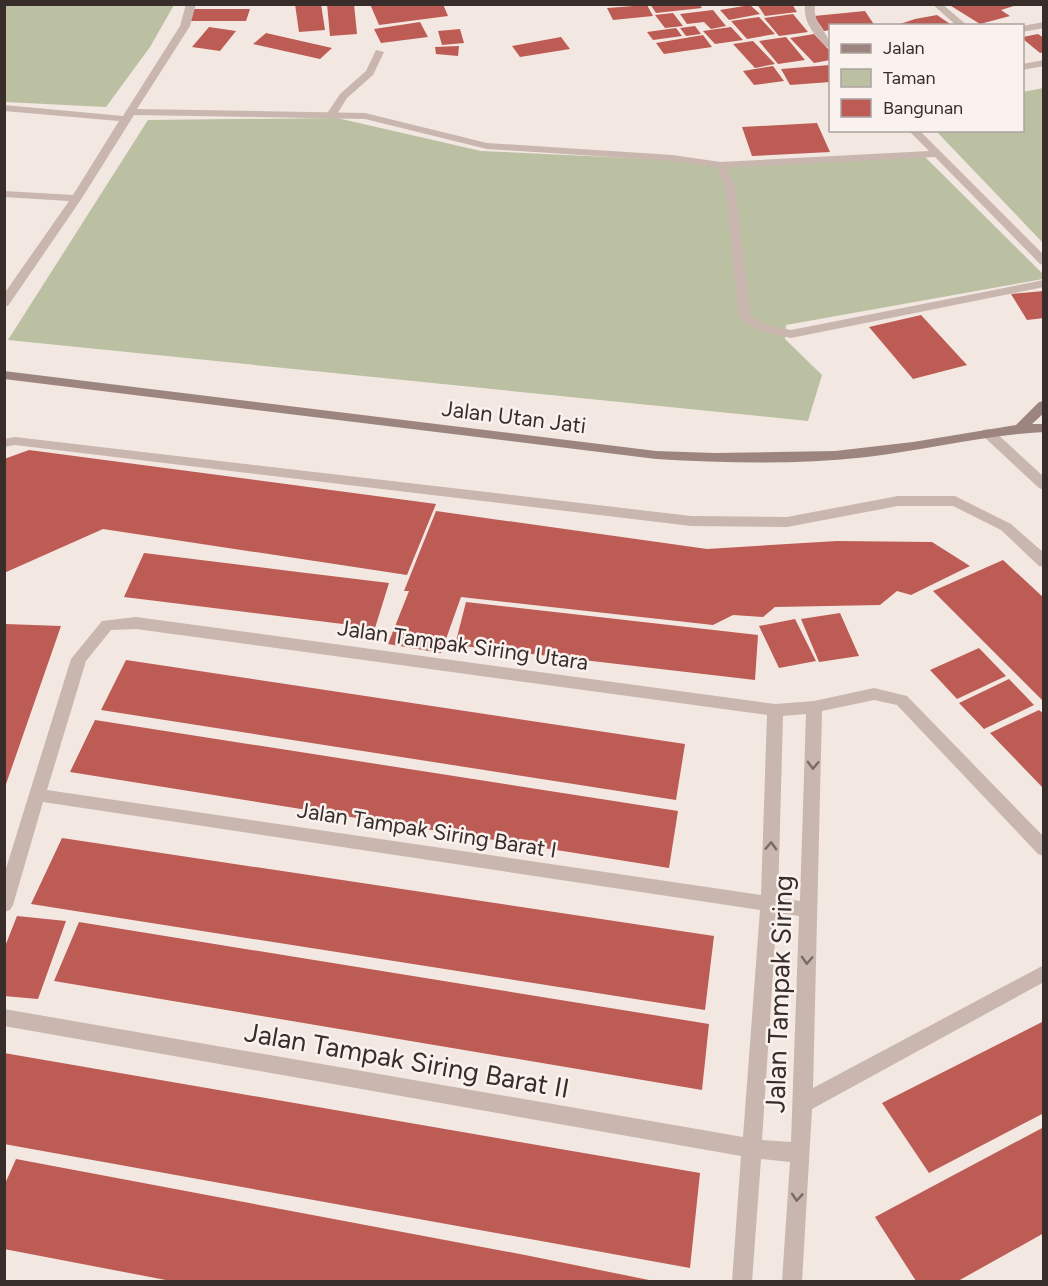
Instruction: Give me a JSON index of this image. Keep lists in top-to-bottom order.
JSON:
{
  "streets": {
    "main road": ["Jalan Utan Jati"],
    "street": [
      "Jalan Tampak Siring Utara",
      "Jalan Tampak Siring Barat I",
      "Jalan Tampak Siring",
      "Jalan Tampak Siring Barat II"
    ]
  },
  "crossings": [
    ["Jalan Tampak Siring Utara", "Jalan Tampak Siring Barat I"],
    ["Jalan Tampak Siring Utara", "Jalan Tampak Siring"],
    ["Jalan Tampak Siring Barat I", "Jalan Tampak Siring"],
    ["Jalan Tampak Siring", "Jalan Tampak Siring Barat II"]
  ],
  "legend": ["Jalan", "Taman", "Bangunan"]
}
